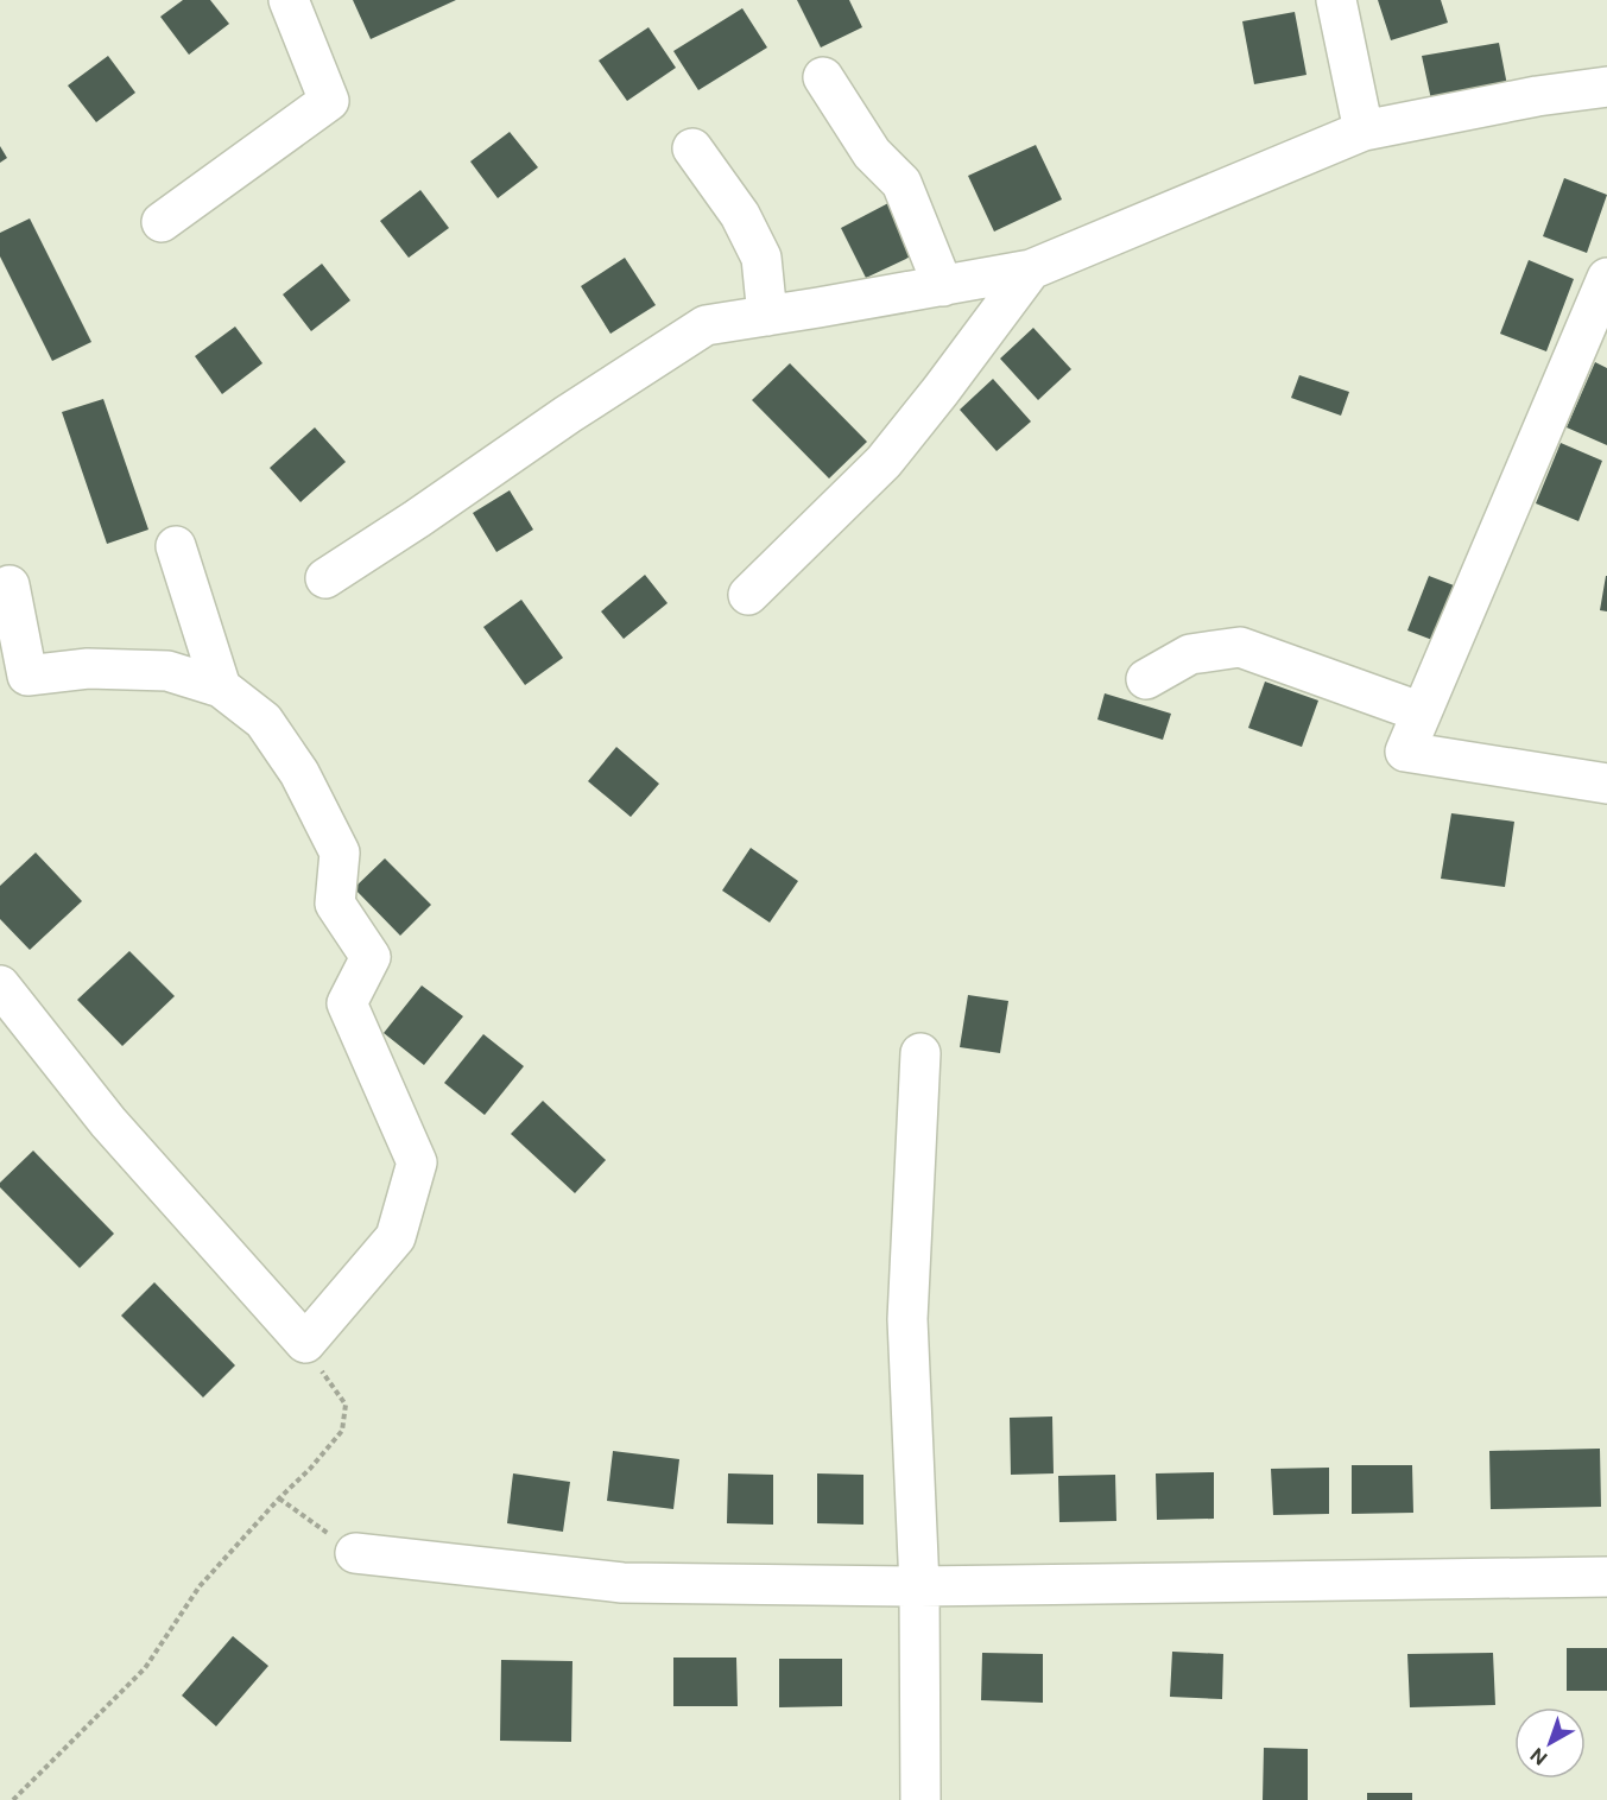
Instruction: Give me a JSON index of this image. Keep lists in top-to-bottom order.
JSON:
{
  "north": "bottom left"
}
